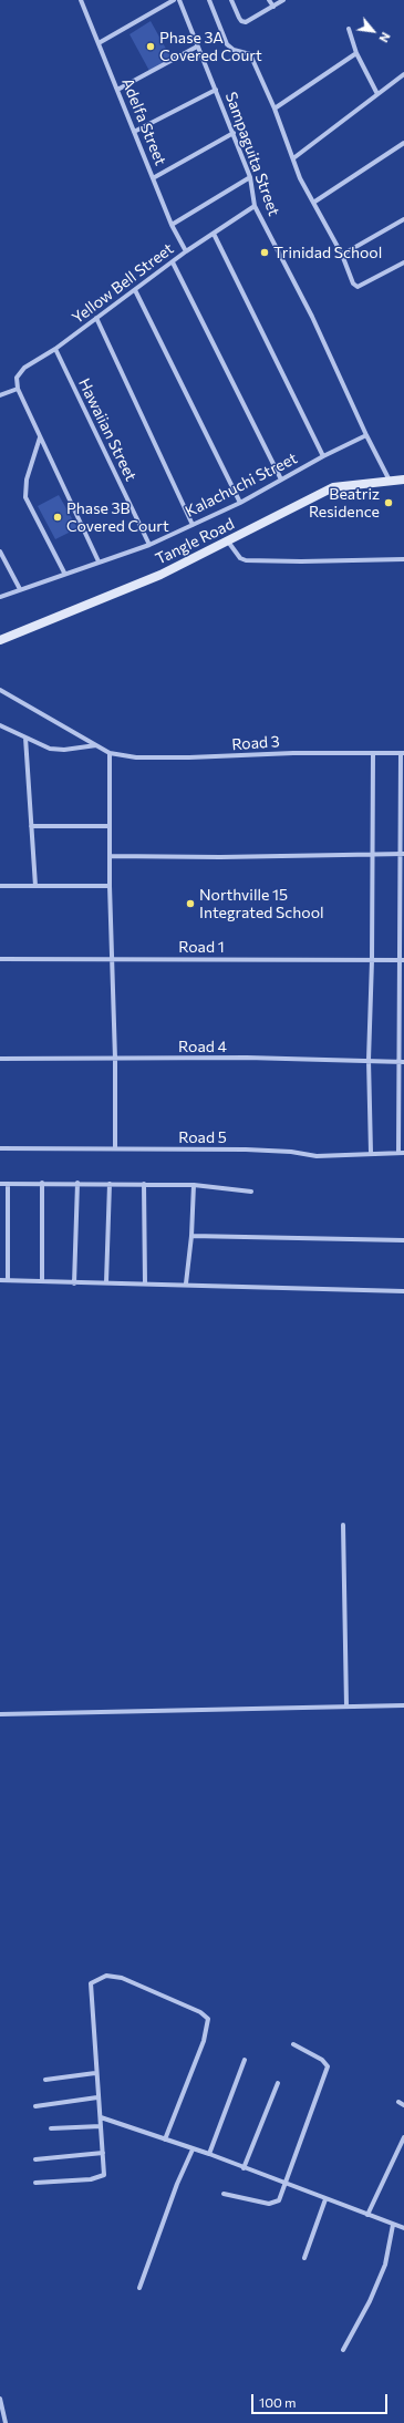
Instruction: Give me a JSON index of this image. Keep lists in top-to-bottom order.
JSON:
{
  "streets": {
    "street": [
      "Adelfa Street",
      "Sampaguita Street",
      "Yellow Bell Street",
      "Hawaiian Street",
      "Kalachuchi Street",
      "Tangle Road",
      "Road 3",
      "Road 1",
      "Road 4",
      "Road 5"
    ]
  },
  "crossings": [
    ["Adelfa Street", "Yellow Bell Street"],
    ["Sampaguita Street", "Yellow Bell Street"],
    ["Sampaguita Street", "Kalachuchi Street"],
    ["Sampaguita Street", "Tangle Road"],
    ["Yellow Bell Street", "Hawaiian Street"],
    ["Hawaiian Street", "Kalachuchi Street"]
  ],
  "places": [
    "Phase 3A Covered Court",
    "Trinidad School",
    "Beatriz Residence",
    "Phase 3B Covered Court",
    "Northville 15 Integrated School"
  ],
  "scale_bar": "100 m",
  "north": "bottom right"
}
